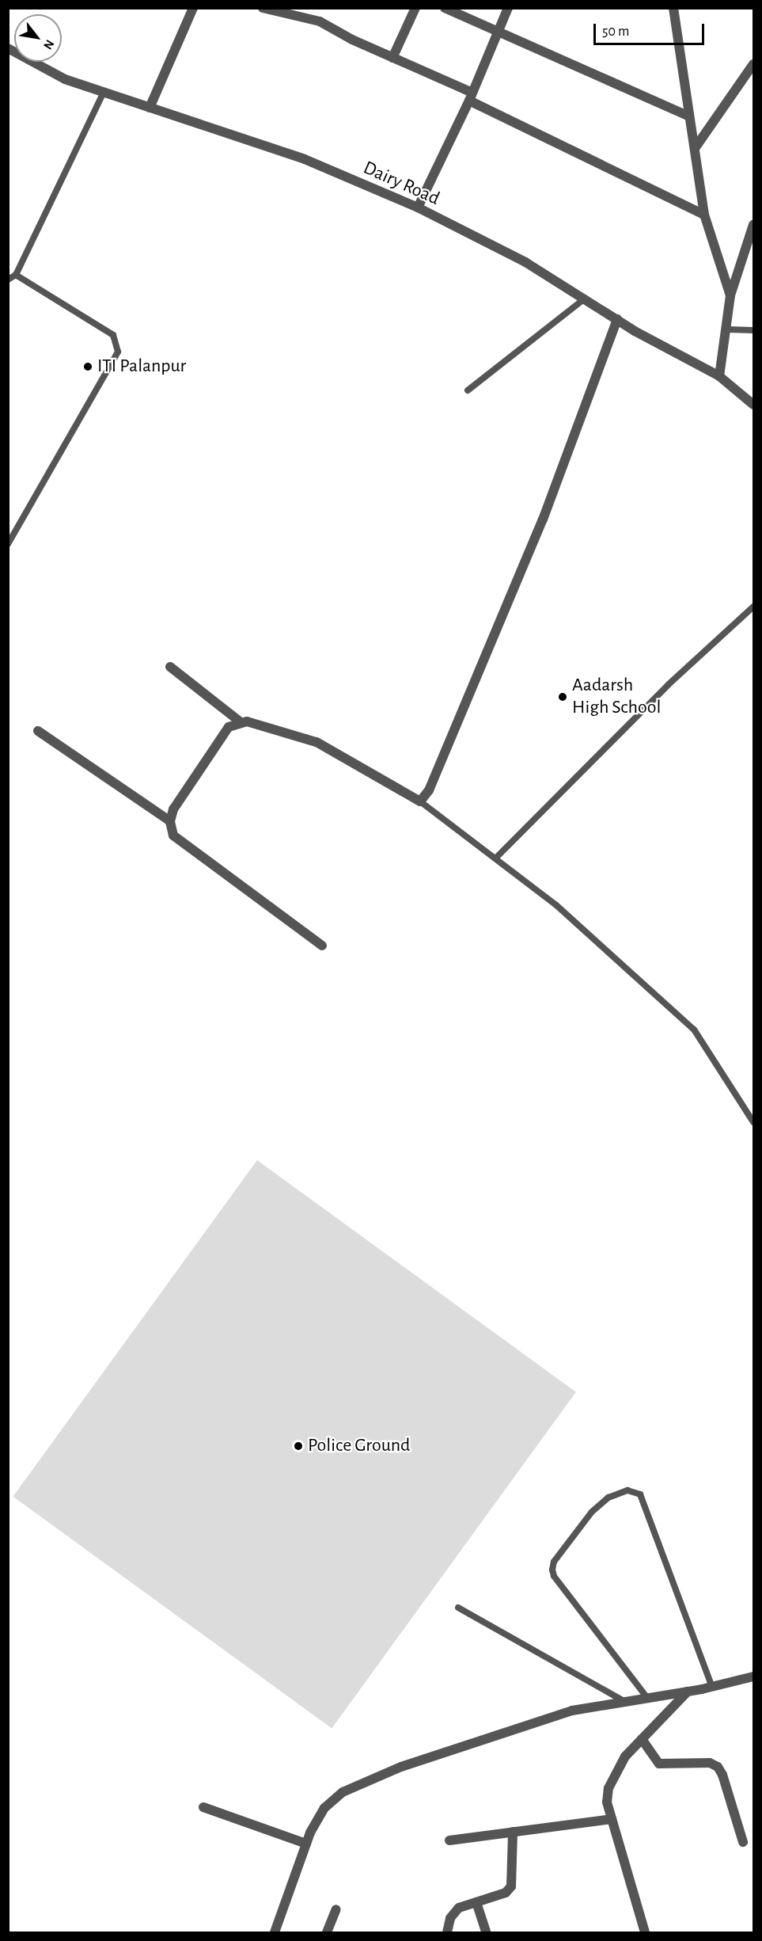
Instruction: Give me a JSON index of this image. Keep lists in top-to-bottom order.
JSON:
{
  "streets": {
    "street": ["Dairy Road"]
  },
  "places": ["ITI Palanpur", "Aadarsh High School", "Police Ground"],
  "scale_bar": "50 m",
  "north": "bottom right"
}
